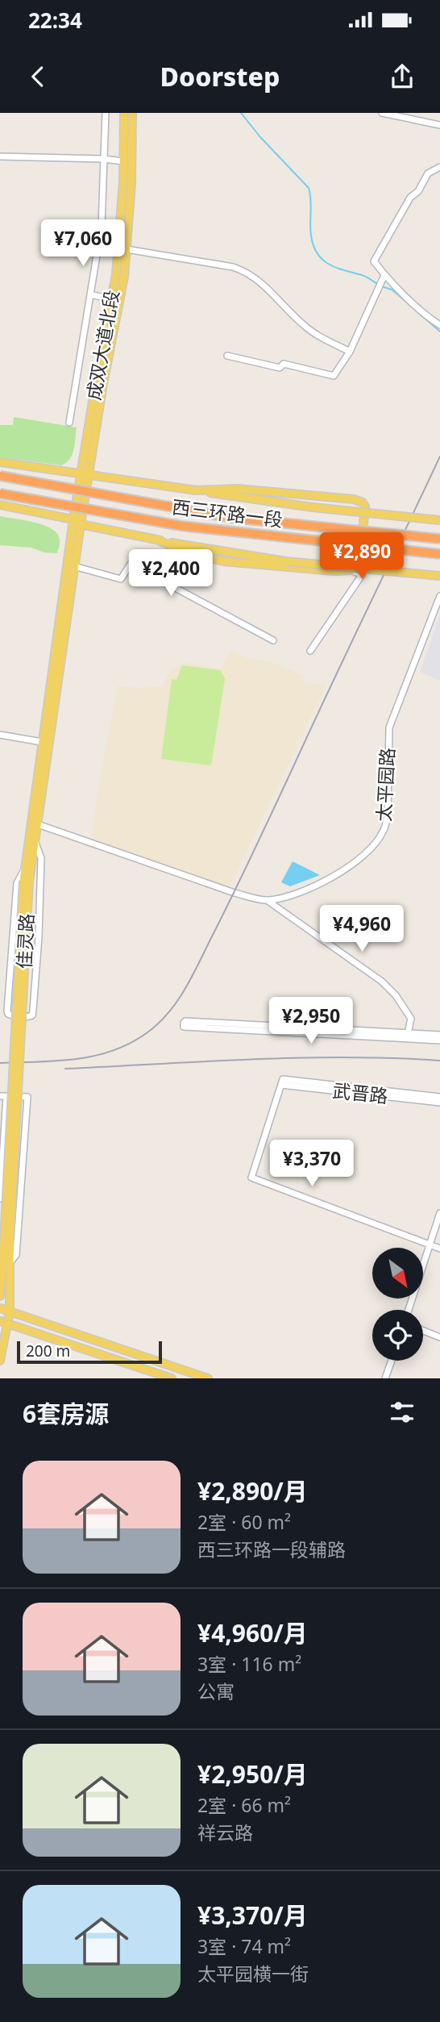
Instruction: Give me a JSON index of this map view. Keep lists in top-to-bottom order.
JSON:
{
  "streets": {
    "highway": ["西三环路一段"],
    "main road": ["成双大道北段", "佳灵路"],
    "street": ["太平园路", "武晋路"]
  },
  "crossings": [
    ["太平园路", "佳灵路"]
  ],
  "scale_bar": "200 m",
  "north": "bottom right",
  "page": {
    "status": "22:34",
    "header": "Doorstep",
    "price": [
      "¥7,060",
      "¥2,890",
      "¥2,400",
      "¥4,960",
      "¥2,950",
      "¥3,370"
    ],
    "scale": "200 m",
    "heading": "6套房源",
    "list": [
      {
        "name": "¥2,890/月",
        "note": "2室 · 60 m² · 西三环路一段辅路"
      },
      {
        "name": "¥4,960/月",
        "note": "3室 · 116 m² · 公寓"
      },
      {
        "name": "¥2,950/月",
        "note": "2室 · 66 m² · 祥云路"
      },
      {
        "name": "¥3,370/月",
        "note": "3室 · 74 m² · 太平园横一街"
      }
    ]
  }
}
